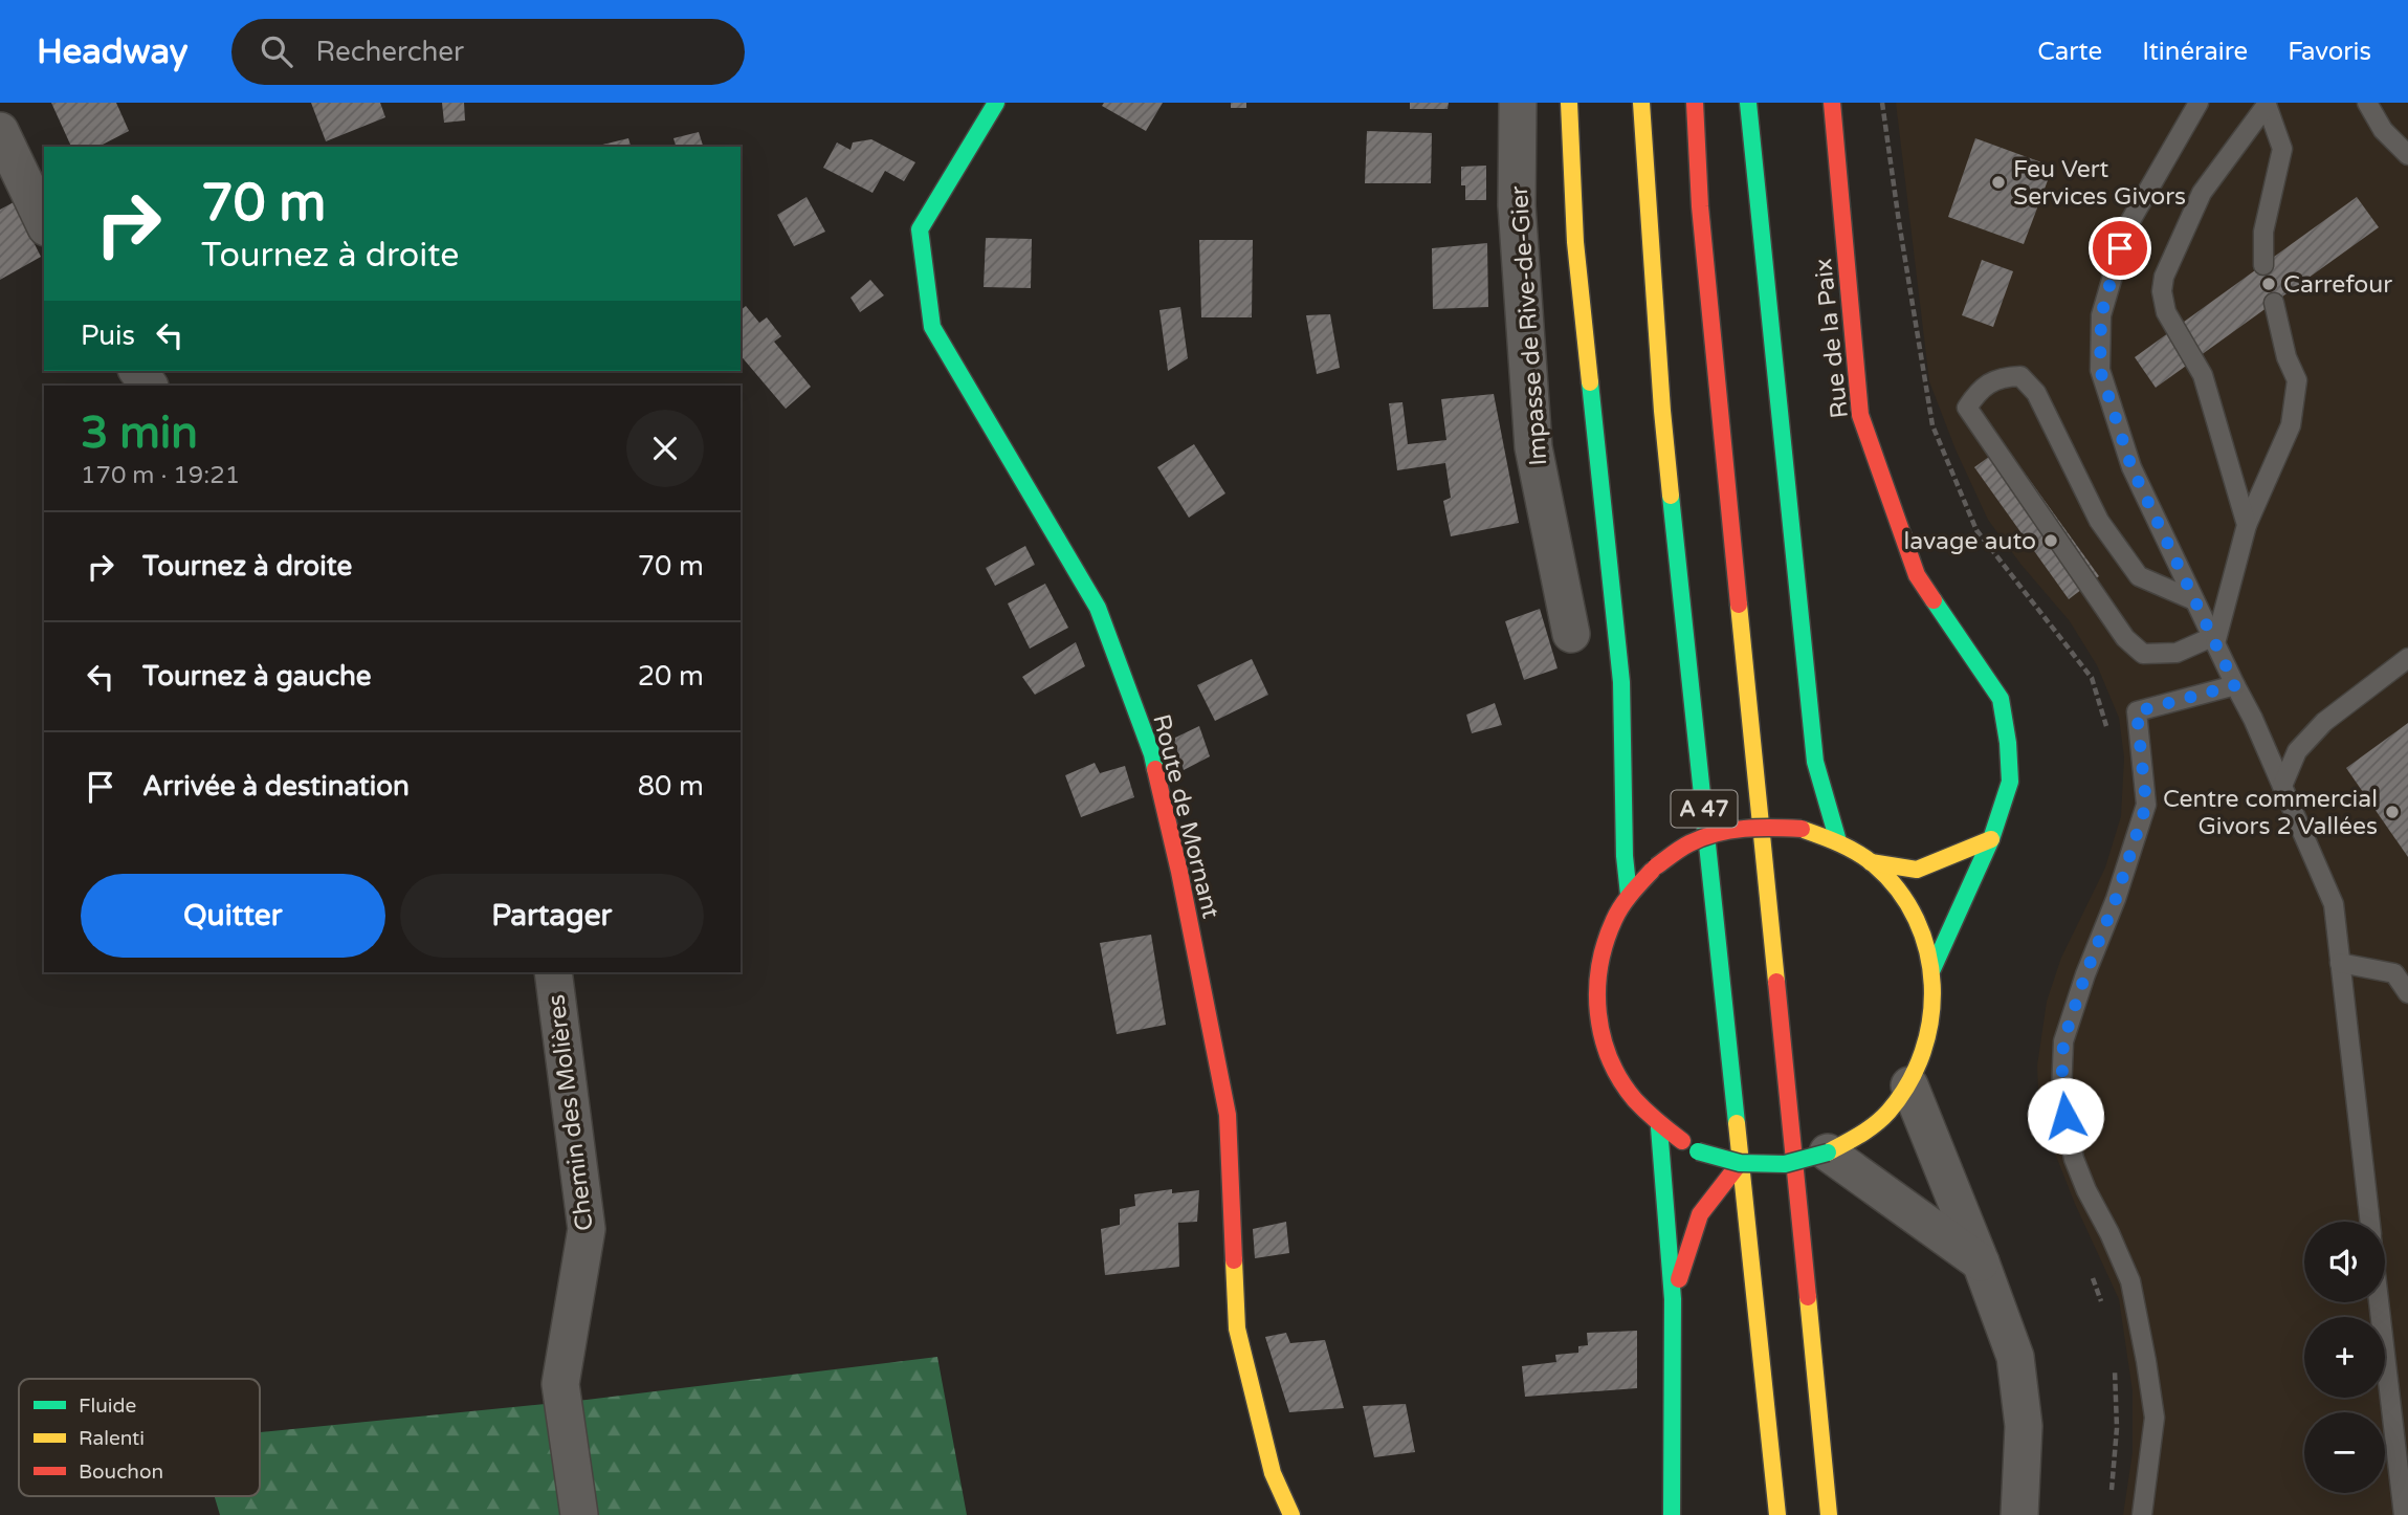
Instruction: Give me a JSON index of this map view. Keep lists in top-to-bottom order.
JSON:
{
  "streets": {
    "main road": ["Rue de la Paix", "A 47", "Route de Mornant"],
    "street": ["Impasse de Rive-de-Gier", "Chemin des Molières"]
  },
  "places": [
    "Feu Vert Services Givors",
    "Carrefour",
    "lavage auto",
    "Centre commercial Givors 2 Vallées"
  ],
  "legend": ["Fluide", "Ralenti", "Bouchon"],
  "page": {
    "header": "Headway",
    "search": "Rechercher",
    "nav": ["Carte", "Itinéraire", "Favoris"],
    "turn": ["70 m", "Tournez à droite"],
    "then": "Puis",
    "heading": ["3 min", "170 m · 19:21"],
    "list": [
      {
        "name": "Tournez à droite",
        "value": "70 m"
      },
      {
        "name": "Tournez à gauche",
        "value": "20 m"
      },
      {
        "name": "Arrivée à destination",
        "value": "80 m"
      }
    ],
    "buttons": ["Quitter", "Partager"],
    "map_buttons": ["+", "−"]
  }
}
